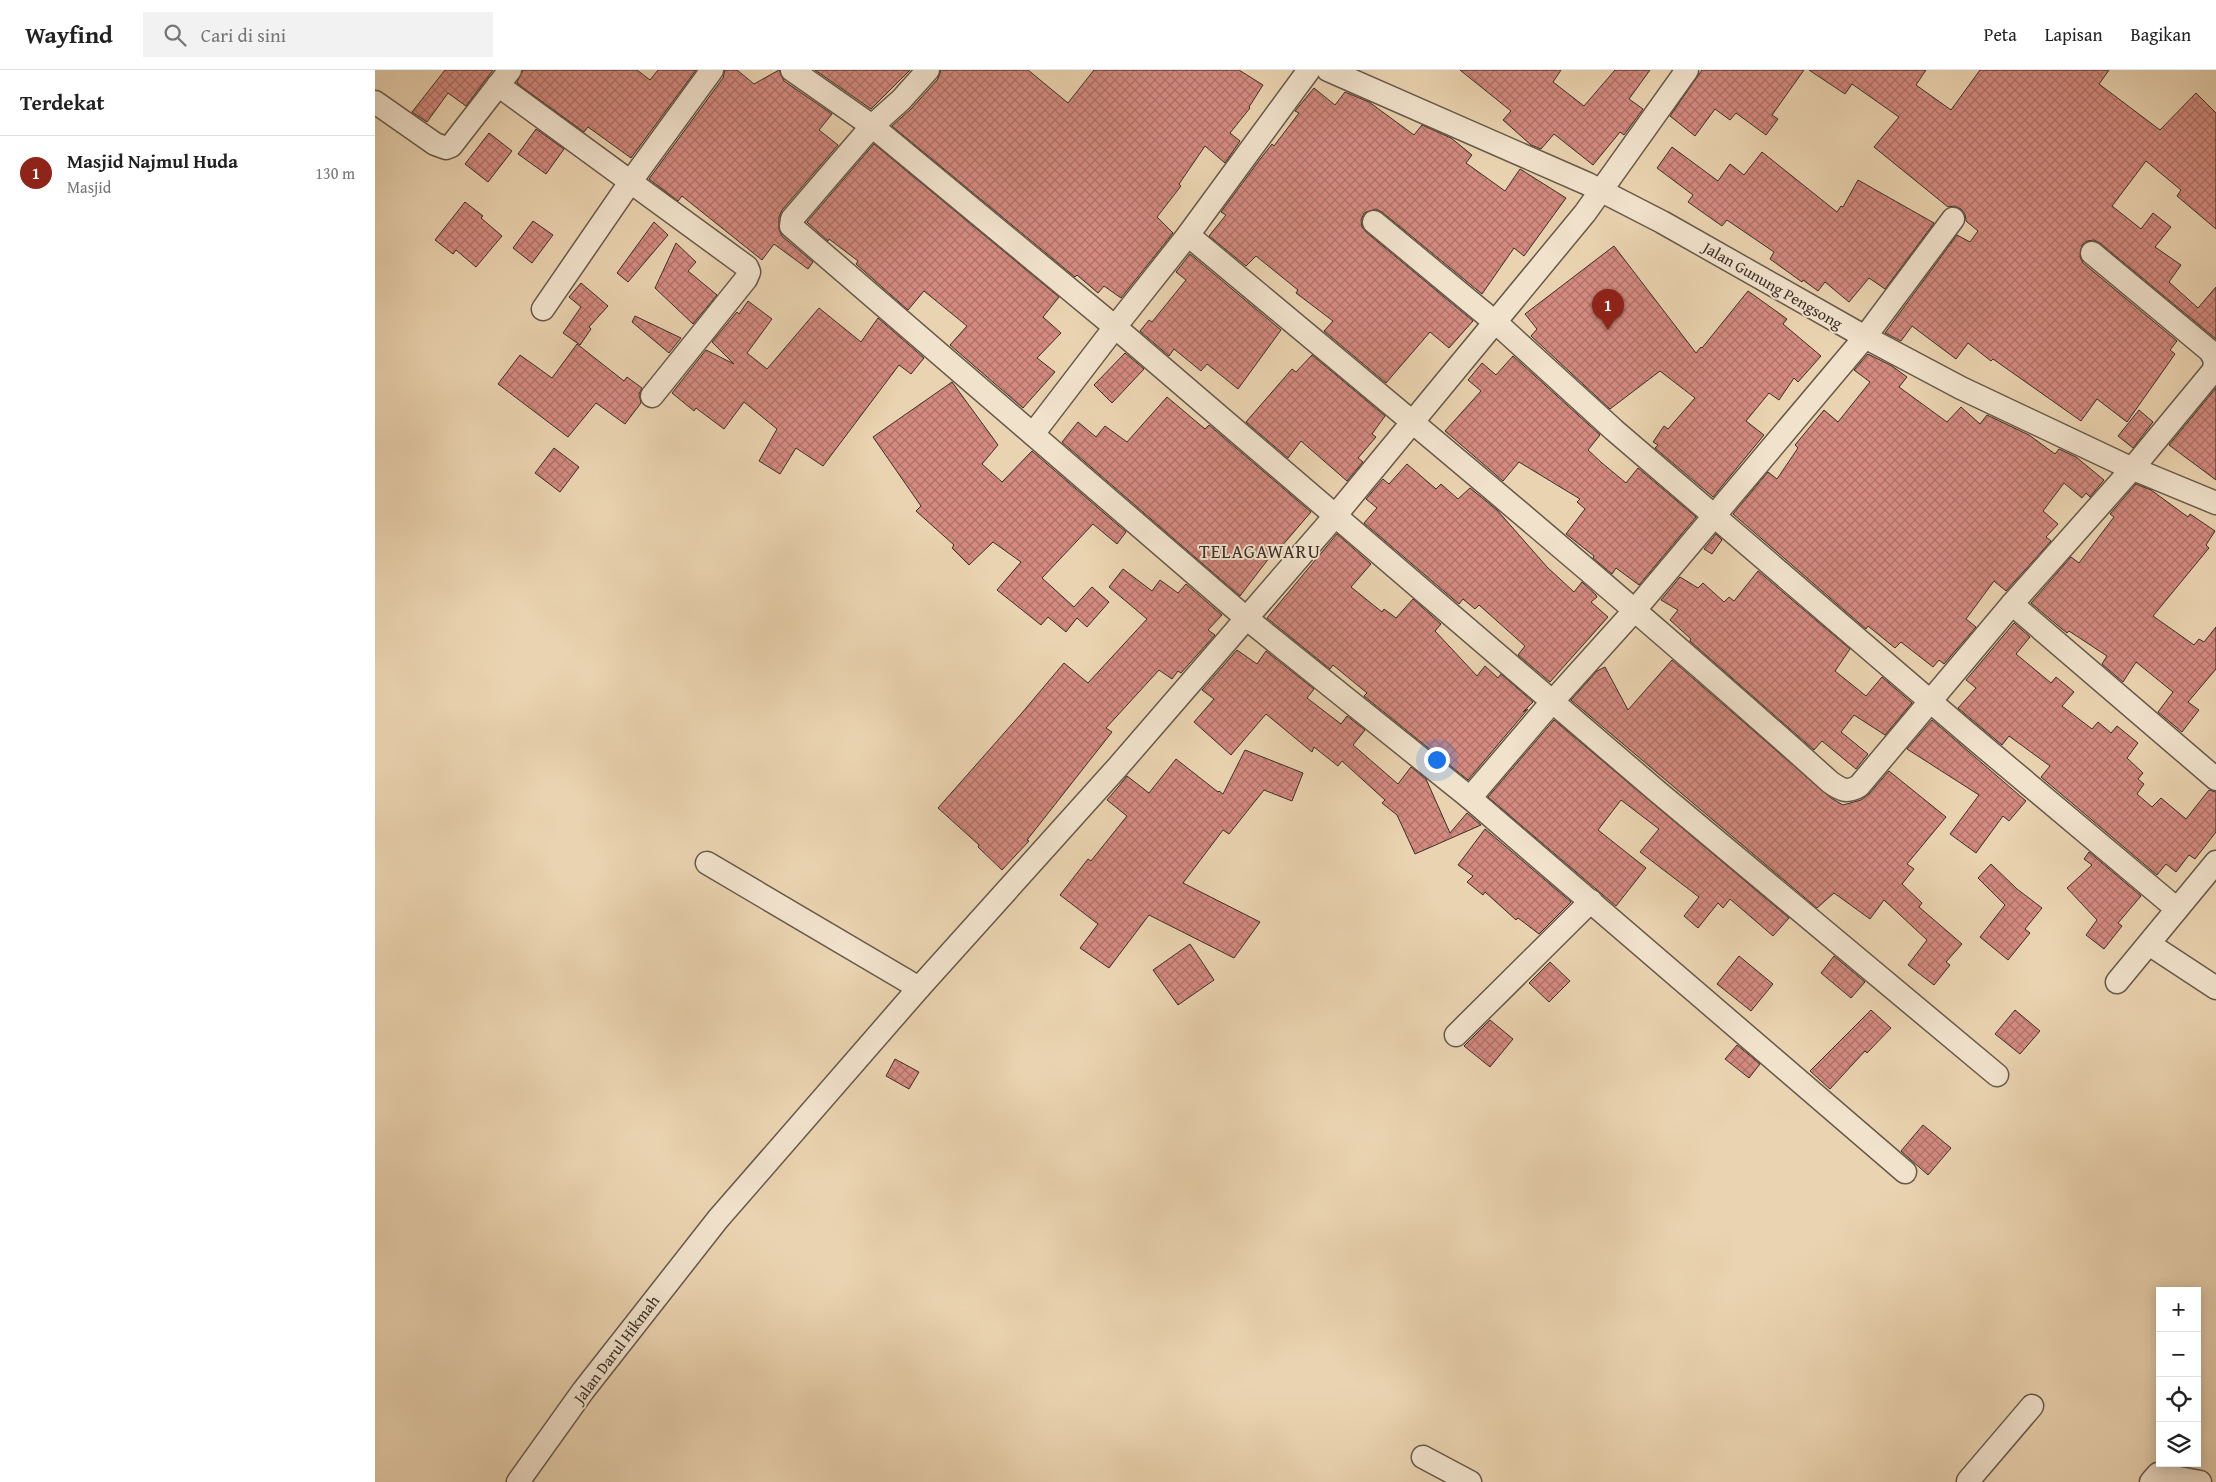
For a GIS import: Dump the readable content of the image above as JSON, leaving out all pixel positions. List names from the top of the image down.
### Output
{
  "streets": {
    "street": ["Jalan Gunung Pengsong", "Jalan Darul Hikmah"]
  },
  "crossings": [
    ["Jalan Gunung Pengsong", "Jalan Darul Hikmah"]
  ],
  "districts": ["TELAGAWARU"],
  "page": {
    "header": "Wayfind",
    "search": "Cari di sini",
    "nav": ["Peta", "Lapisan", "Bagikan"],
    "heading": "Terdekat",
    "list": [
      {
        "mark": "1",
        "name": "Masjid Najmul Huda",
        "note": "Masjid",
        "value": "130 m"
      }
    ],
    "pins": "1",
    "map_buttons": ["+", "−"]
  }
}
